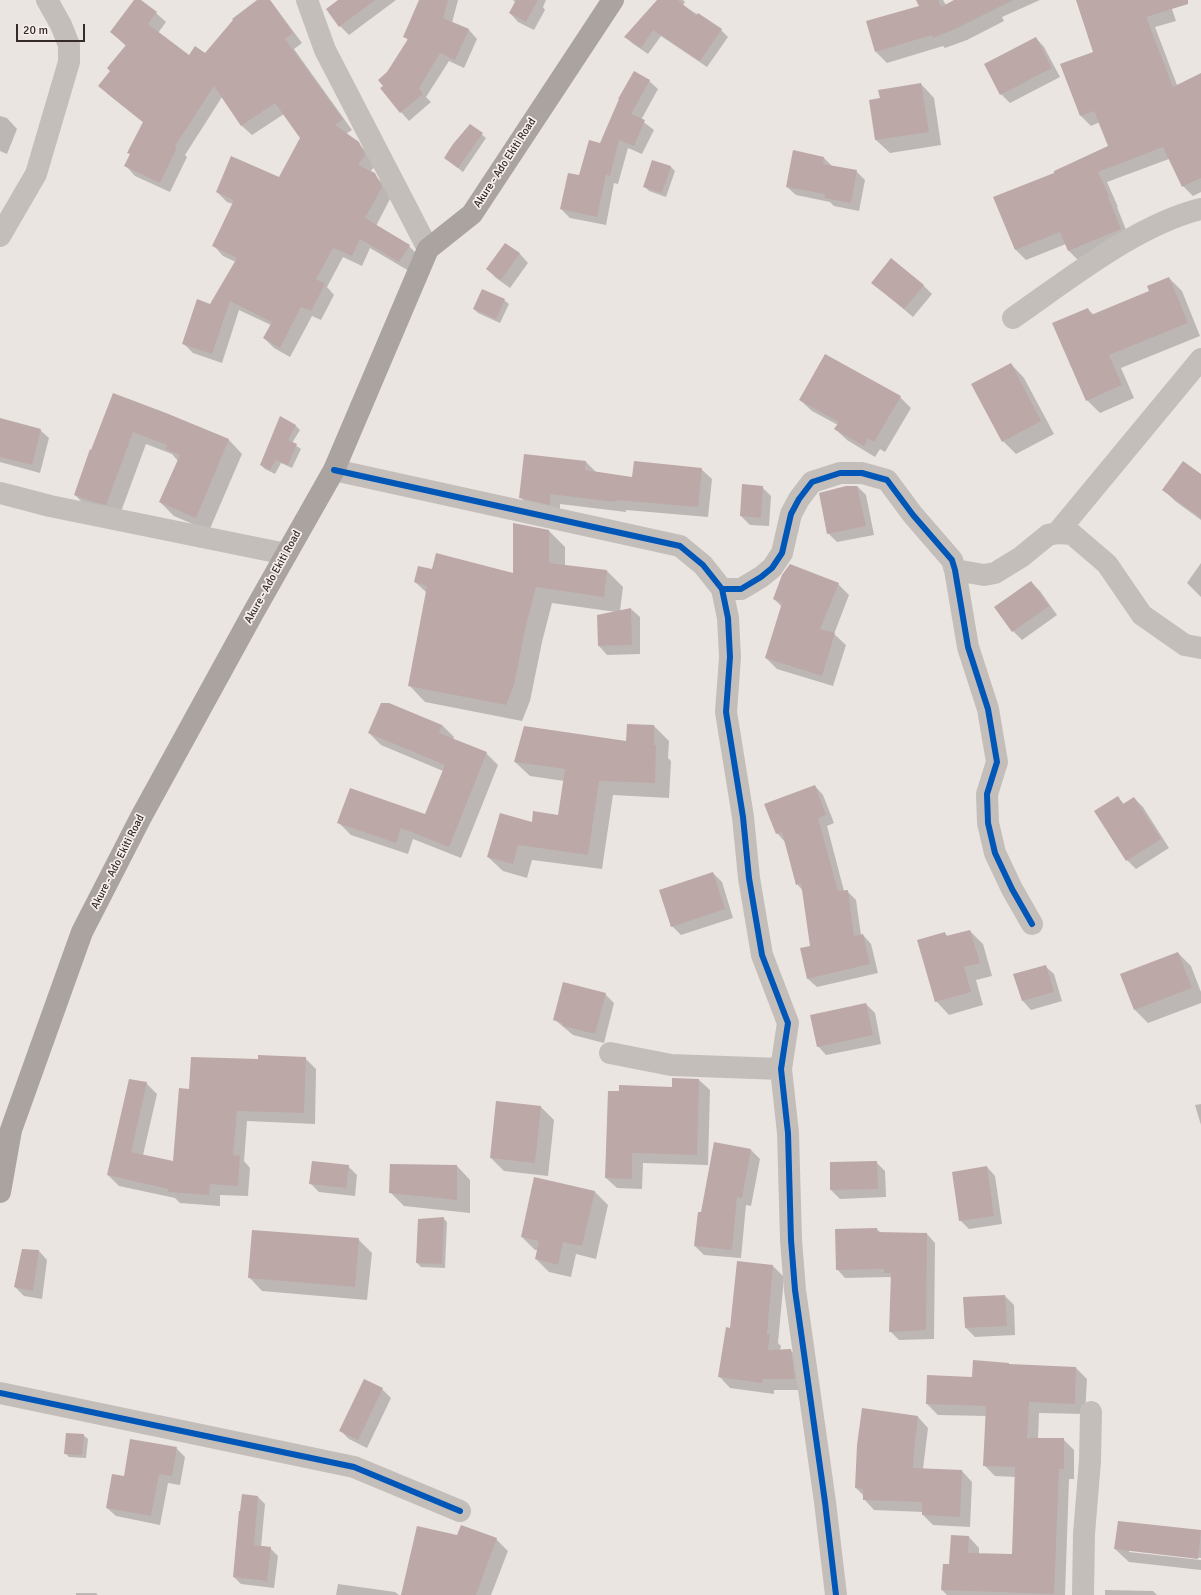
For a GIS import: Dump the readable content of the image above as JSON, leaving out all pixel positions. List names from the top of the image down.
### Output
{
  "streets": {
    "main road": ["Akure - Ado Ekiti Road"]
  },
  "scale_bar": "20 m"
}
